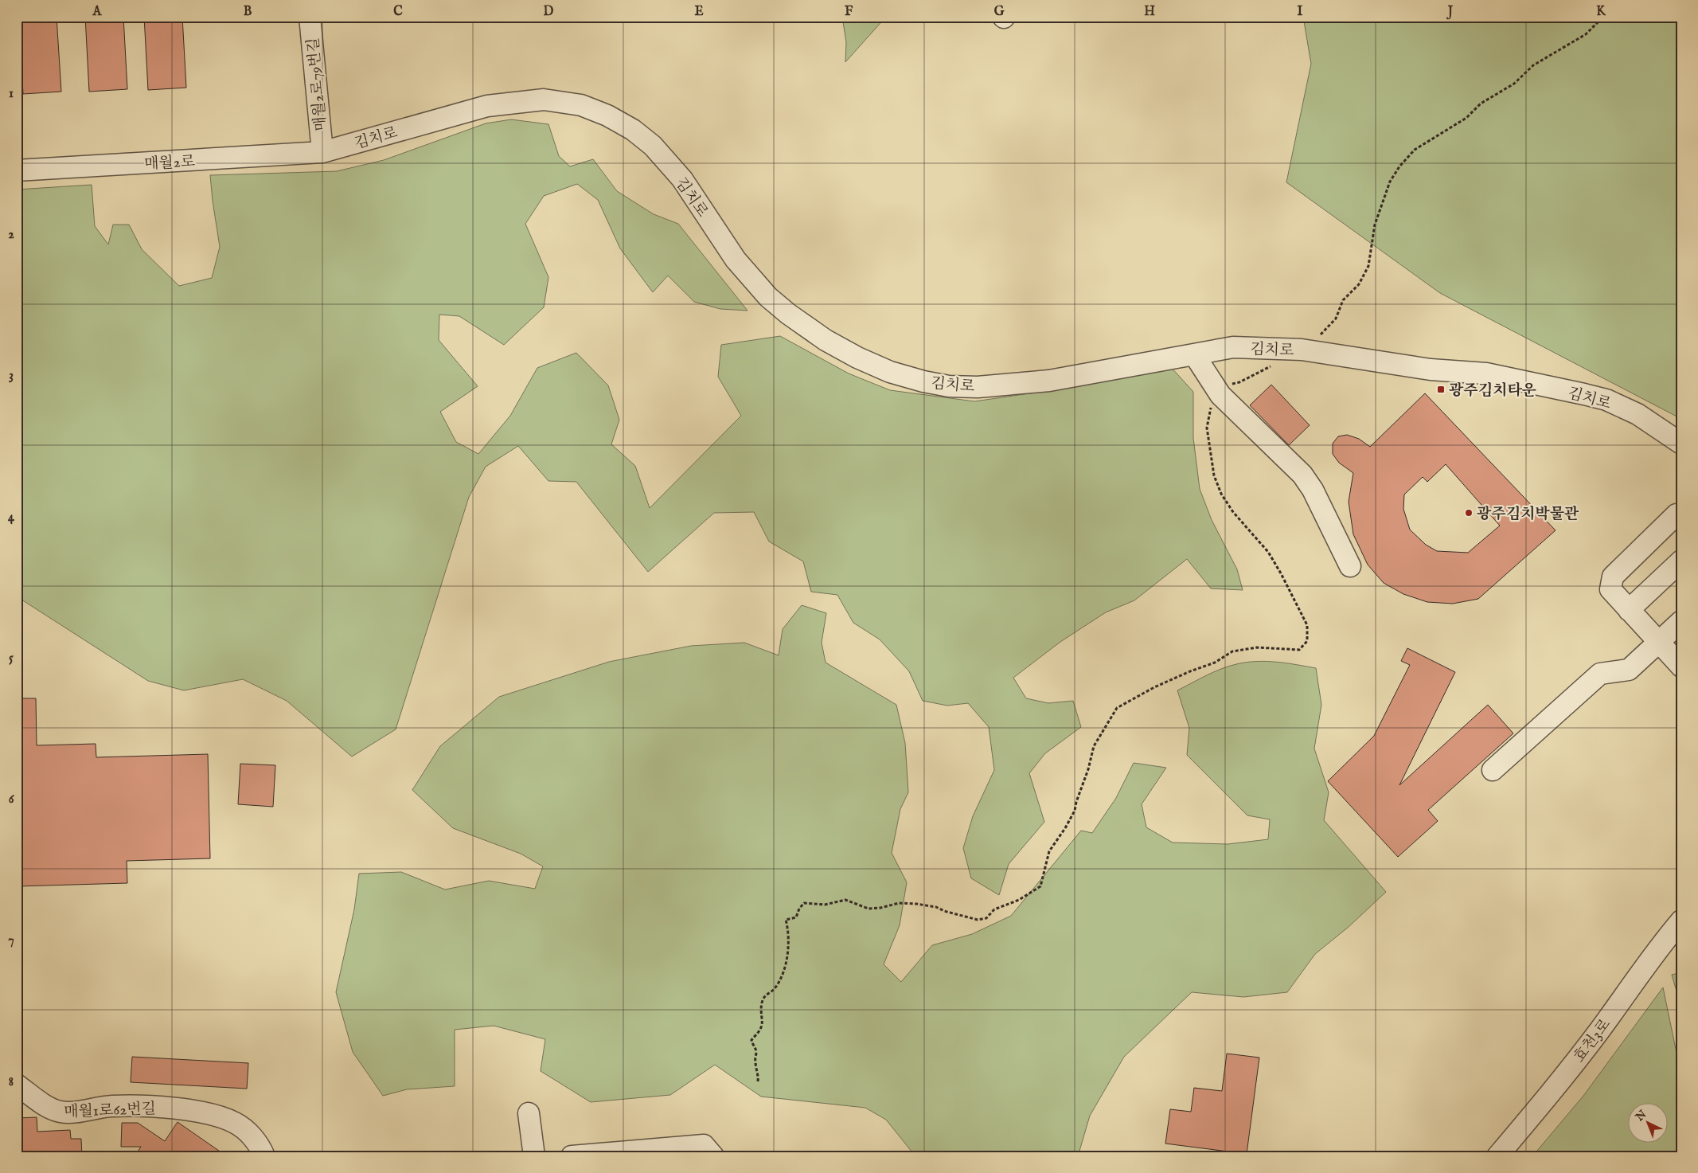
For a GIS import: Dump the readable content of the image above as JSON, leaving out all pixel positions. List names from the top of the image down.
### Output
{
  "streets": {
    "street": [
      "매월2로79번길",
      "김치로",
      "매월2로",
      "효천3로",
      "매월1로62번길"
    ]
  },
  "crossings": [
    ["매월2로79번길", "김치로"],
    ["매월2로79번길", "매월2로"],
    ["김치로", "매월2로"]
  ],
  "places": {
    "transit": ["광주김치타운"],
    "other": ["광주김치박물관"]
  },
  "north": "top left",
  "grid": {
    "columns": [
      "A",
      "B",
      "C",
      "D",
      "E",
      "F",
      "G",
      "H",
      "I",
      "J",
      "K"
    ],
    "rows": [
      "1",
      "2",
      "3",
      "4",
      "5",
      "6",
      "7",
      "8"
    ]
  }
}
